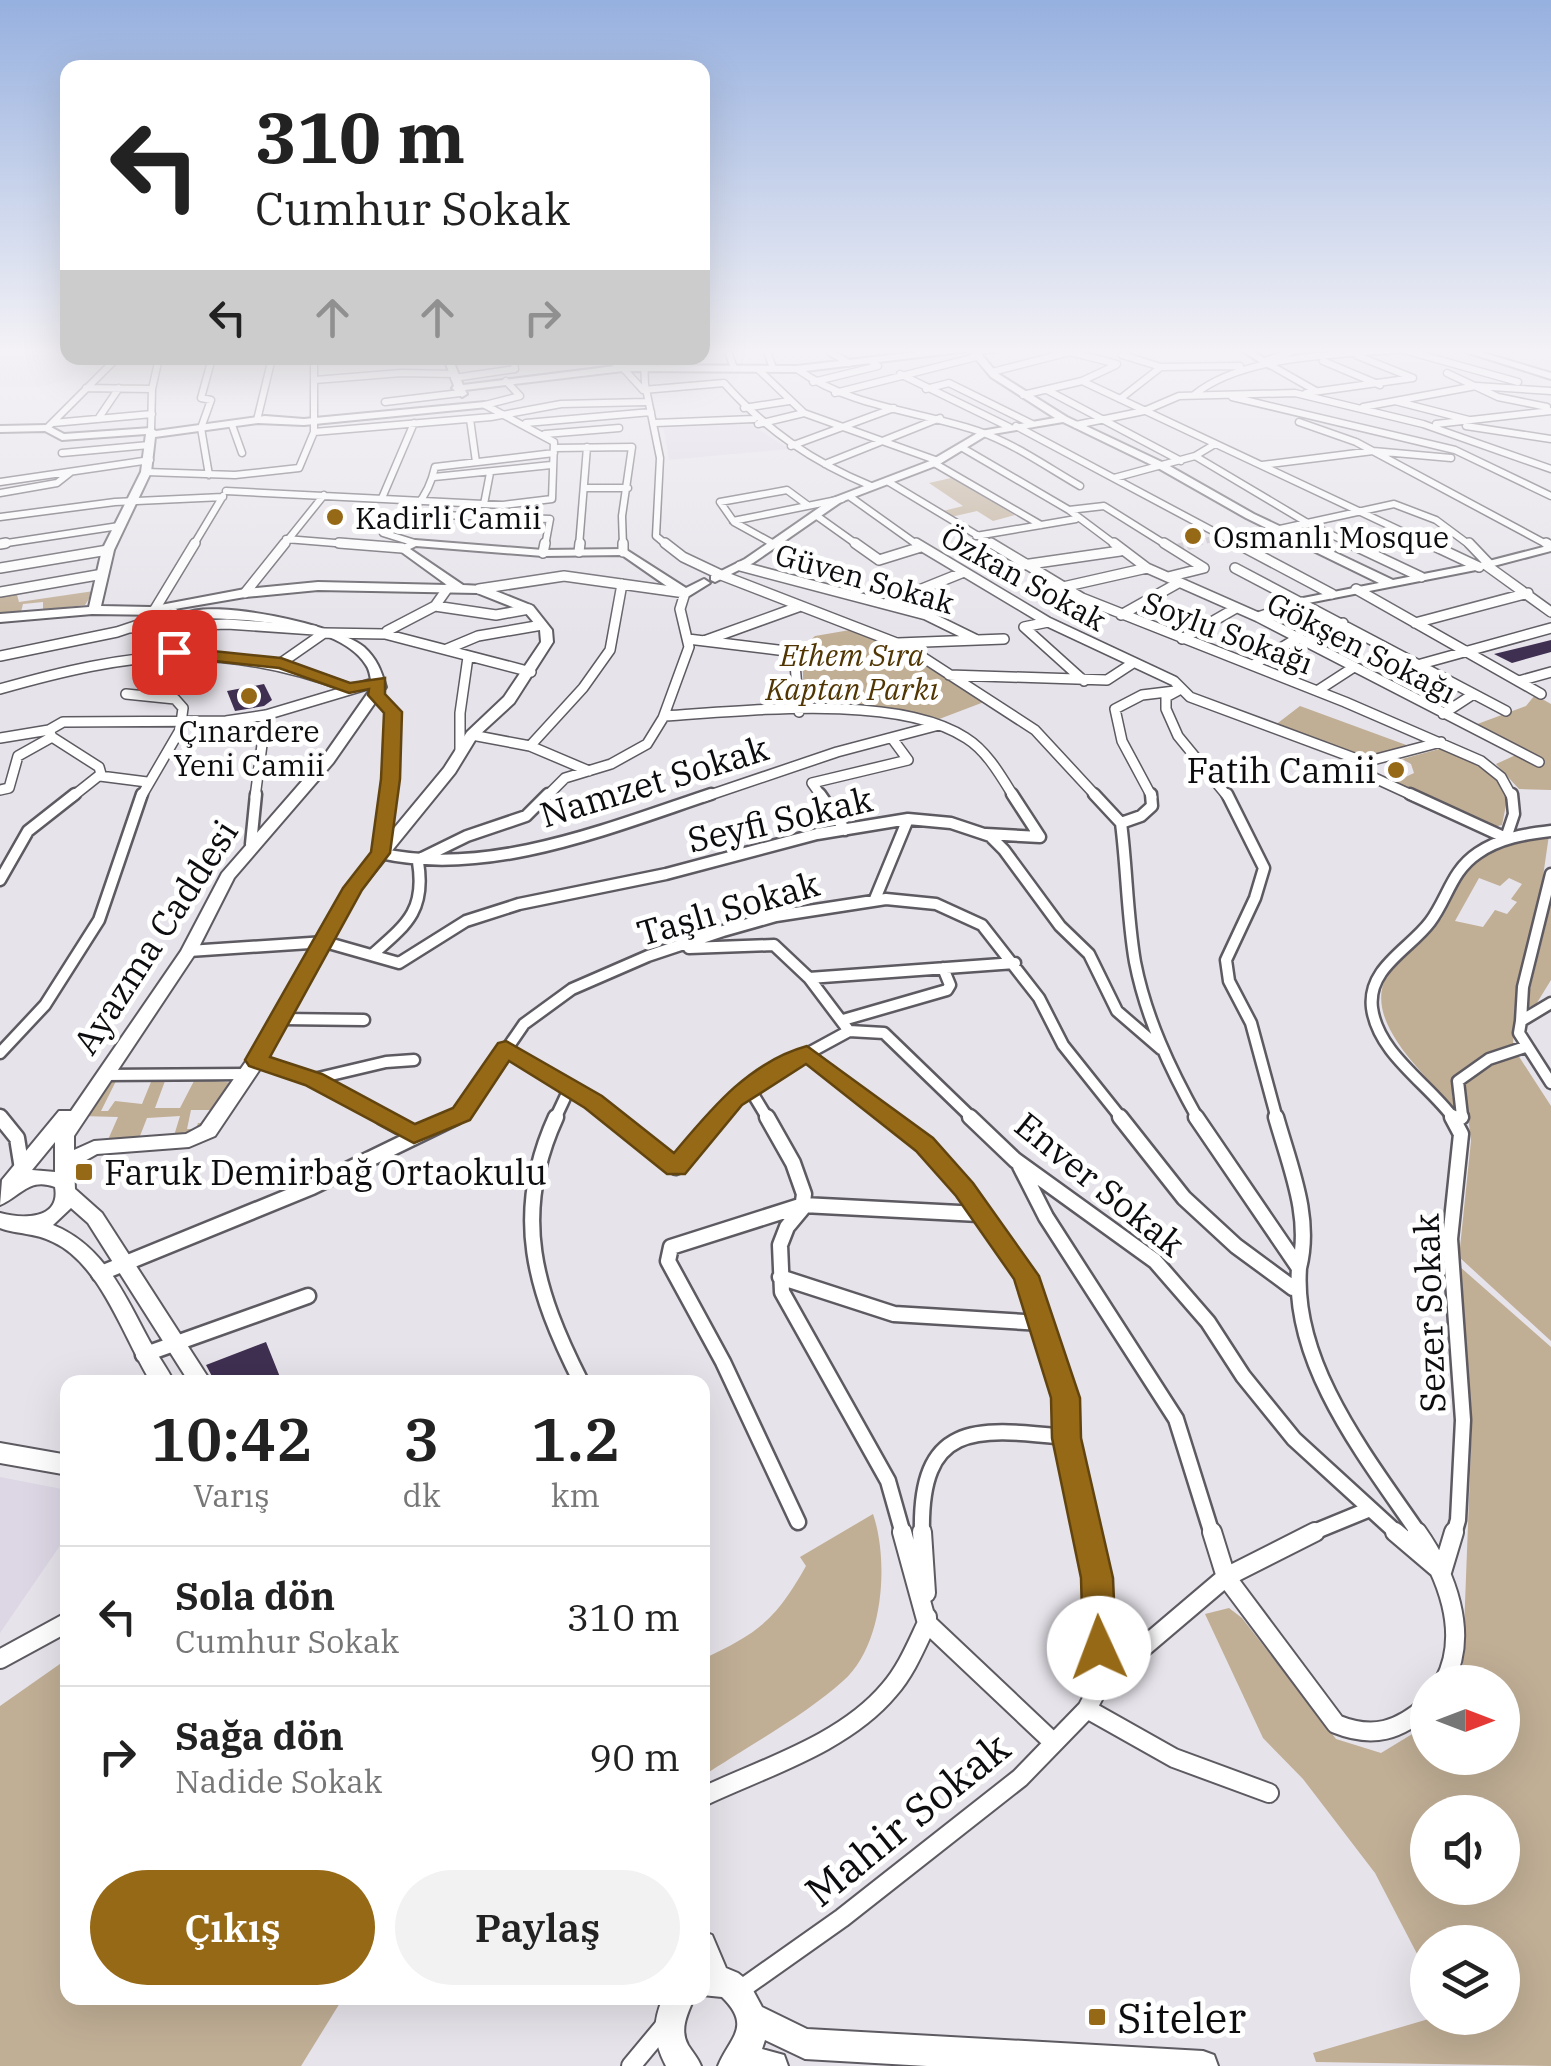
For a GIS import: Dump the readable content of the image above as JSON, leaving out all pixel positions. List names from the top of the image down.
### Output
{
  "streets": {
    "street": [
      "Güven Sokak",
      "Özkan Sokak",
      "Soylu Sokağı",
      "Gökşen Sokağı",
      "Namzet Sokak",
      "Seyfi Sokak",
      "Taşlı Sokak",
      "Ayazma Caddesi",
      "Enver Sokak",
      "Sezer Sokak",
      "Mahir Sokak"
    ]
  },
  "crossings": [
    ["Özkan Sokak", "Soylu Sokağı"],
    ["Namzet Sokak", "Seyfi Sokak"],
    ["Seyfi Sokak", "Ayazma Caddesi"],
    ["Enver Sokak", "Sezer Sokak"],
    ["Enver Sokak", "Mahir Sokak"]
  ],
  "parks": ["Ethem Sıra Kaptan Parkı"],
  "places": {
    "other": [
      "Kadirli Camii",
      "Osmanlı Mosque",
      "Çınardere Yeni Camii",
      "Fatih Camii"
    ],
    "transit": ["Faruk Demirbağ Ortaokulu", "Siteler"]
  },
  "north": "right",
  "page": {
    "turn": ["310 m", "Cumhur Sokak"],
    "eta": [
      "10:42",
      "Varış",
      "3",
      "dk",
      "1.2",
      "km"
    ],
    "list": [
      {
        "name": "Sola dön",
        "note": "Cumhur Sokak",
        "value": "310 m"
      },
      {
        "name": "Sağa dön",
        "note": "Nadide Sokak",
        "value": "90 m"
      }
    ],
    "buttons": ["Çıkış", "Paylaş"]
  }
}
